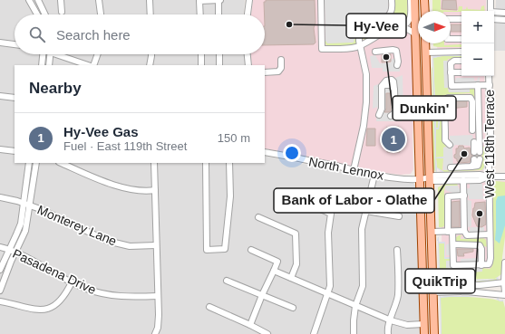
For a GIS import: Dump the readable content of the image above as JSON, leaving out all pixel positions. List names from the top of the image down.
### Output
{
  "streets": {
    "street": [
      "West 118th Terrace",
      "North Lennox",
      "Monterey Lane",
      "Pasadena Drive"
    ]
  },
  "places": [
    "Hy-Vee",
    "Dunkin'",
    "Bank of Labor - Olathe",
    "QuikTrip"
  ],
  "north": "right",
  "page": {
    "map_buttons": ["+", "−"],
    "search": "Search here",
    "heading": "Nearby",
    "list": [
      {
        "mark": "1",
        "name": "Hy-Vee Gas",
        "note": "Fuel · East 119th Street",
        "value": "150 m"
      }
    ],
    "pins": "1"
  }
}
